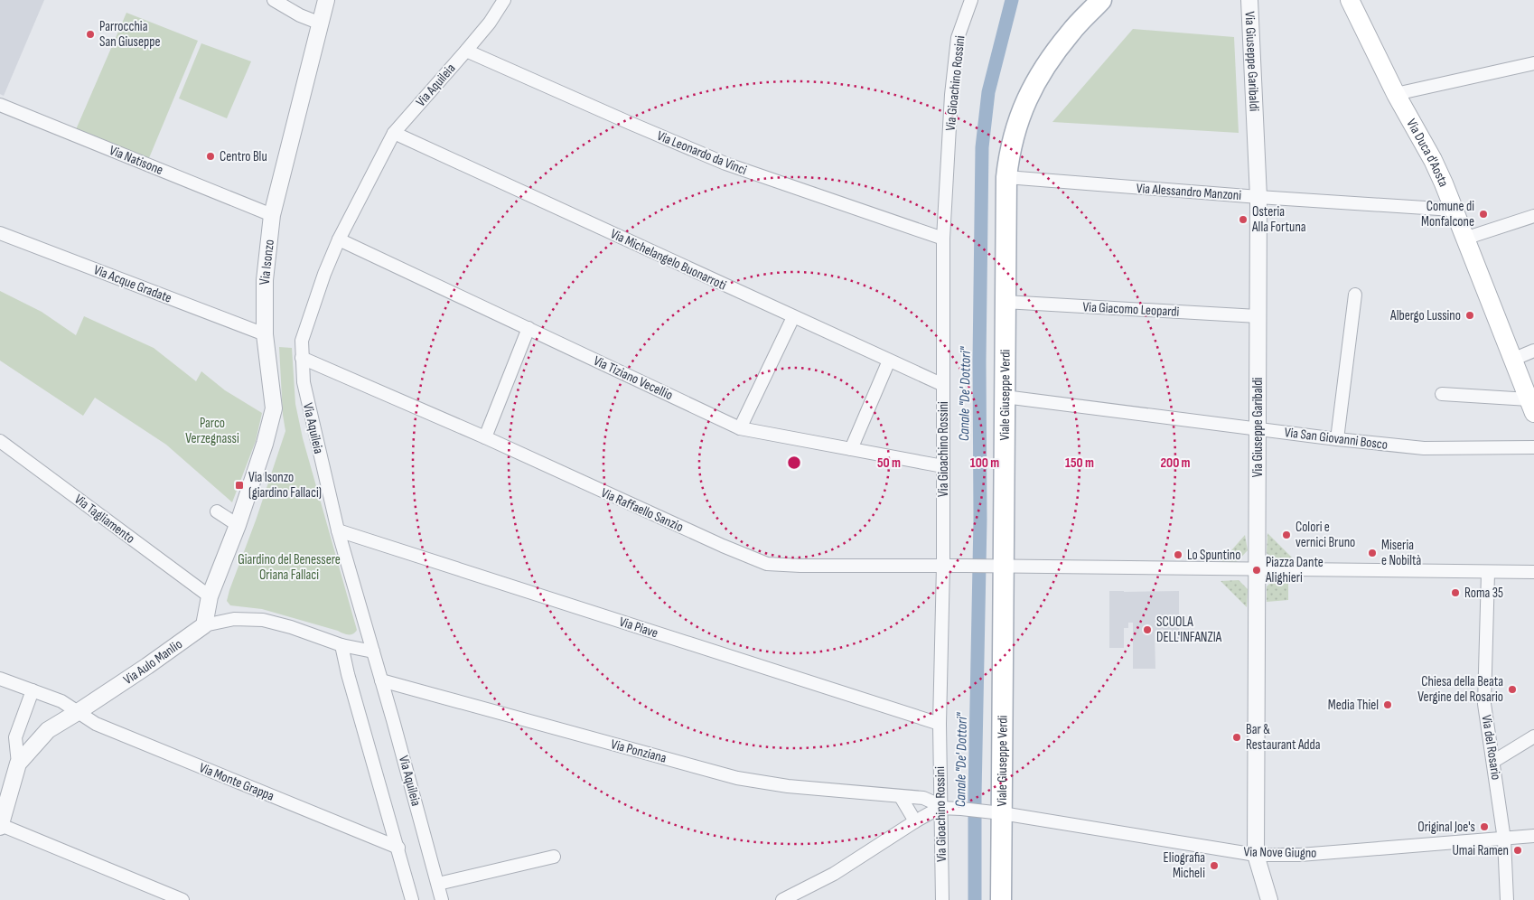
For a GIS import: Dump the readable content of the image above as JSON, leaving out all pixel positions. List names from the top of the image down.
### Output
{
  "streets": {
    "main road": ["Via Duca d'Aosta", "Viale Giuseppe Verdi"],
    "street": [
      "Via Giuseppe Garibaldi",
      "Via Gioachino Rossini",
      "Via Aquileia",
      "Via Leonardo da Vinci",
      "Via Natisone",
      "Via Alessandro Manzoni",
      "Via Michelangelo Buonarroti",
      "Via Isonzo",
      "Via Acque Gradate",
      "Via Giacomo Leopardi",
      "Via Tiziano Vecellio",
      "Via San Giovanni Bosco",
      "Via Raffaello Sanzio",
      "Via Tagliamento",
      "Via Piave",
      "Via Aulo Manlio",
      "Via del Rosario",
      "Via Ponziana",
      "Via Monte Grappa",
      "Via Nove Giugno"
    ]
  },
  "crossings": [
    ["Via Giuseppe Garibaldi", "Via Alessandro Manzoni"],
    ["Via Giuseppe Garibaldi", "Via Giacomo Leopardi"],
    ["Via Giuseppe Garibaldi", "Via San Giovanni Bosco"],
    ["Via Giuseppe Garibaldi", "Via Raffaello Sanzio"],
    ["Via Giuseppe Garibaldi", "Via Nove Giugno"],
    ["Via Gioachino Rossini", "Via Leonardo da Vinci"],
    ["Via Gioachino Rossini", "Via Michelangelo Buonarroti"],
    ["Via Gioachino Rossini", "Via Tiziano Vecellio"],
    ["Via Gioachino Rossini", "Via Raffaello Sanzio"],
    ["Via Gioachino Rossini", "Via Piave"],
    ["Via Gioachino Rossini", "Via Ponziana"],
    ["Via Gioachino Rossini", "Via Nove Giugno"],
    ["Via Aquileia", "Via Leonardo da Vinci"],
    ["Via Aquileia", "Via Michelangelo Buonarroti"],
    ["Via Aquileia", "Via Tiziano Vecellio"],
    ["Via Aquileia", "Via Raffaello Sanzio"],
    ["Via Aquileia", "Via Piave"],
    ["Via Aquileia", "Via Aulo Manlio"],
    ["Via Aquileia", "Via Ponziana"],
    ["Via Duca d'Aosta", "Via Alessandro Manzoni"],
    ["Via Natisone", "Via Isonzo"],
    ["Via Alessandro Manzoni", "Viale Giuseppe Verdi"],
    ["Via Isonzo", "Via Acque Gradate"],
    ["Via Isonzo", "Via Tagliamento"],
    ["Via Isonzo", "Via Aulo Manlio"],
    ["Via Giacomo Leopardi", "Viale Giuseppe Verdi"],
    ["Viale Giuseppe Verdi", "Via San Giovanni Bosco"],
    ["Viale Giuseppe Verdi", "Via Raffaello Sanzio"],
    ["Viale Giuseppe Verdi", "Via Nove Giugno"],
    ["Via Aulo Manlio", "Via Monte Grappa"],
    ["Via del Rosario", "Via Nove Giugno"],
    ["Via Ponziana", "Via Nove Giugno"]
  ],
  "water": ["Canale \"De' Dottori\""],
  "parks": ["Parco Verzegnassi", "Giardino del Benessere Oriana Fallaci"],
  "places": {
    "other": [
      "Parrocchia San Giuseppe",
      "Centro Blu",
      "Comune di Monfalcone",
      "Osteria Alla Fortuna",
      "Albergo Lussino",
      "Colori e vernici Bruno",
      "Miseria e Nobiltà",
      "Lo Spuntino",
      "Piazza Dante Alighieri",
      "Roma 35",
      "SCUOLA DELL'INFANZIA",
      "Chiesa della Beata Vergine del Rosario",
      "Media Thiel",
      "Bar & Restaurant Adda",
      "Original Joe's",
      "Umai Ramen",
      "Eliografia Micheli"
    ],
    "transit": ["Via Isonzo (giardino Fallaci)"]
  },
  "rings": [
    "50 m",
    "100 m",
    "150 m",
    "200 m"
  ]
}
